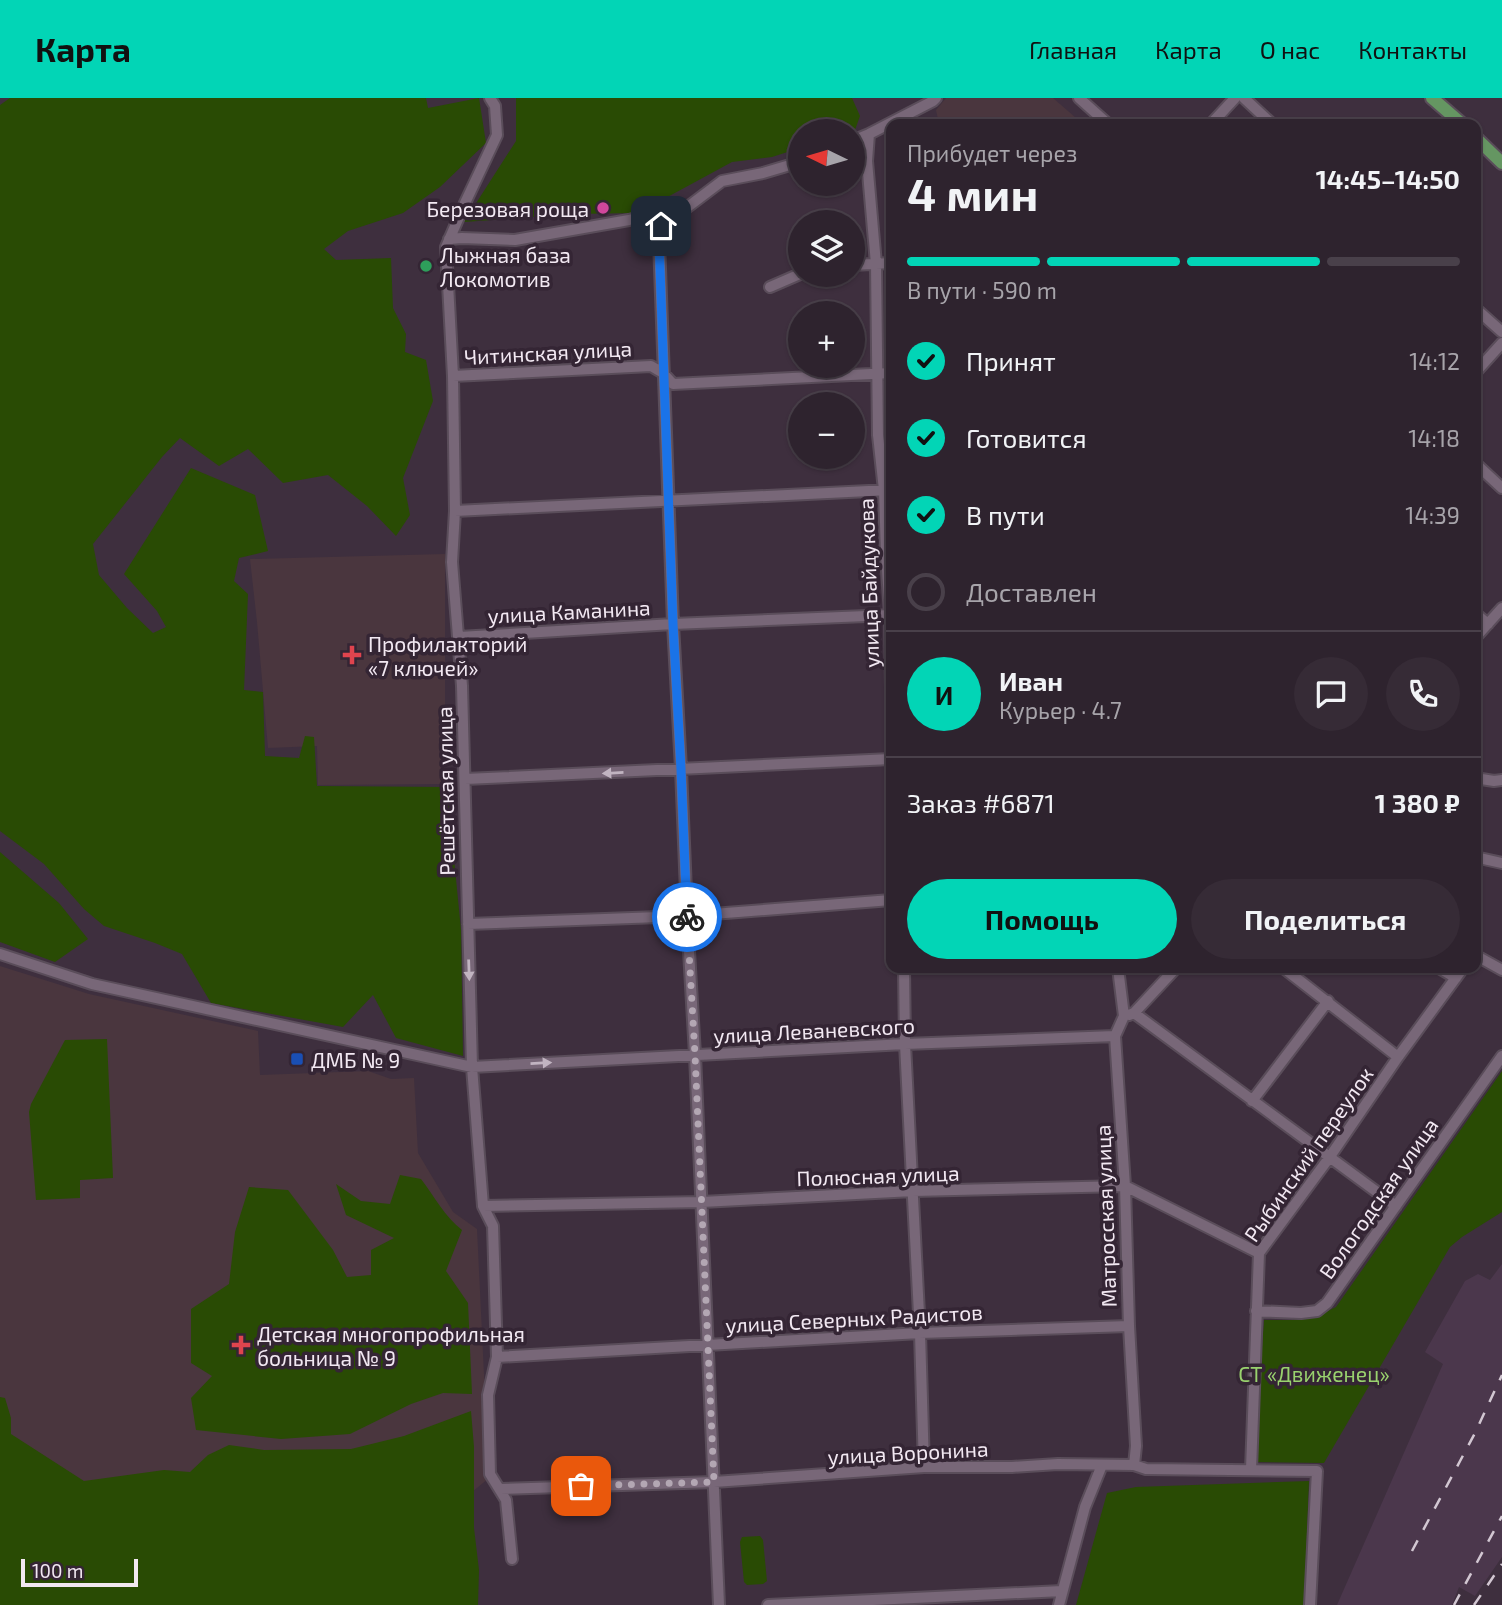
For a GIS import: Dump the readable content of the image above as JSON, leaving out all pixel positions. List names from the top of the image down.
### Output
{
  "streets": {
    "street": [
      "Читинская улица",
      "улица Байдукова",
      "улица Каманина",
      "Решётская улица",
      "улица Леваневского",
      "Рыбинский переулок",
      "Полюсная улица",
      "Вологодская улица",
      "Матросская улица",
      "улица Северных Радистов",
      "улица Воронина"
    ]
  },
  "crossings": [
    ["Читинская улица", "улица Байдукова"],
    ["Читинская улица", "Решётская улица"],
    ["улица Каманина", "Решётская улица"],
    ["Решётская улица", "улица Леваневского"],
    ["Решётская улица", "Полюсная улица"],
    ["Решётская улица", "улица Северных Радистов"],
    ["Решётская улица", "улица Воронина"],
    ["улица Леваневского", "Матросская улица"],
    ["Рыбинский переулок", "Полюсная улица"],
    ["Рыбинский переулок", "Вологодская улица"],
    ["Рыбинский переулок", "улица Воронина"],
    ["Полюсная улица", "Матросская улица"],
    ["Матросская улица", "улица Северных Радистов"],
    ["Матросская улица", "улица Воронина"]
  ],
  "parks": ["СТ «Движенец»"],
  "places": {
    "other": ["Березовая роща", "Лыжная база Локомотив"],
    "health": ["Профилакторий «7 ключей»", "Детская многопрофильная больница № 9"],
    "transit": ["ДМБ № 9"]
  },
  "scale_bar": "100 m",
  "north": "left",
  "page": {
    "header": "Карта",
    "nav": [
      "Главная",
      "Карта",
      "О нас",
      "Контакты"
    ],
    "map_buttons": ["+", "−"],
    "heading": ["4 мин", "Прибудет через", "14:45–14:50"],
    "panel": [
      "Иван",
      "Курьер · 4.7",
      "Заказ #6871",
      "1 380 ₽"
    ],
    "bar": "В пути · 590 m",
    "list": [
      ["Принят", "14:12"],
      ["Готовится", "14:18"],
      ["В пути", "14:39"],
      "Доставлен"
    ],
    "round": "И",
    "buttons": ["Помощь", "Поделиться"],
    "scale": "100 m"
  }
}
